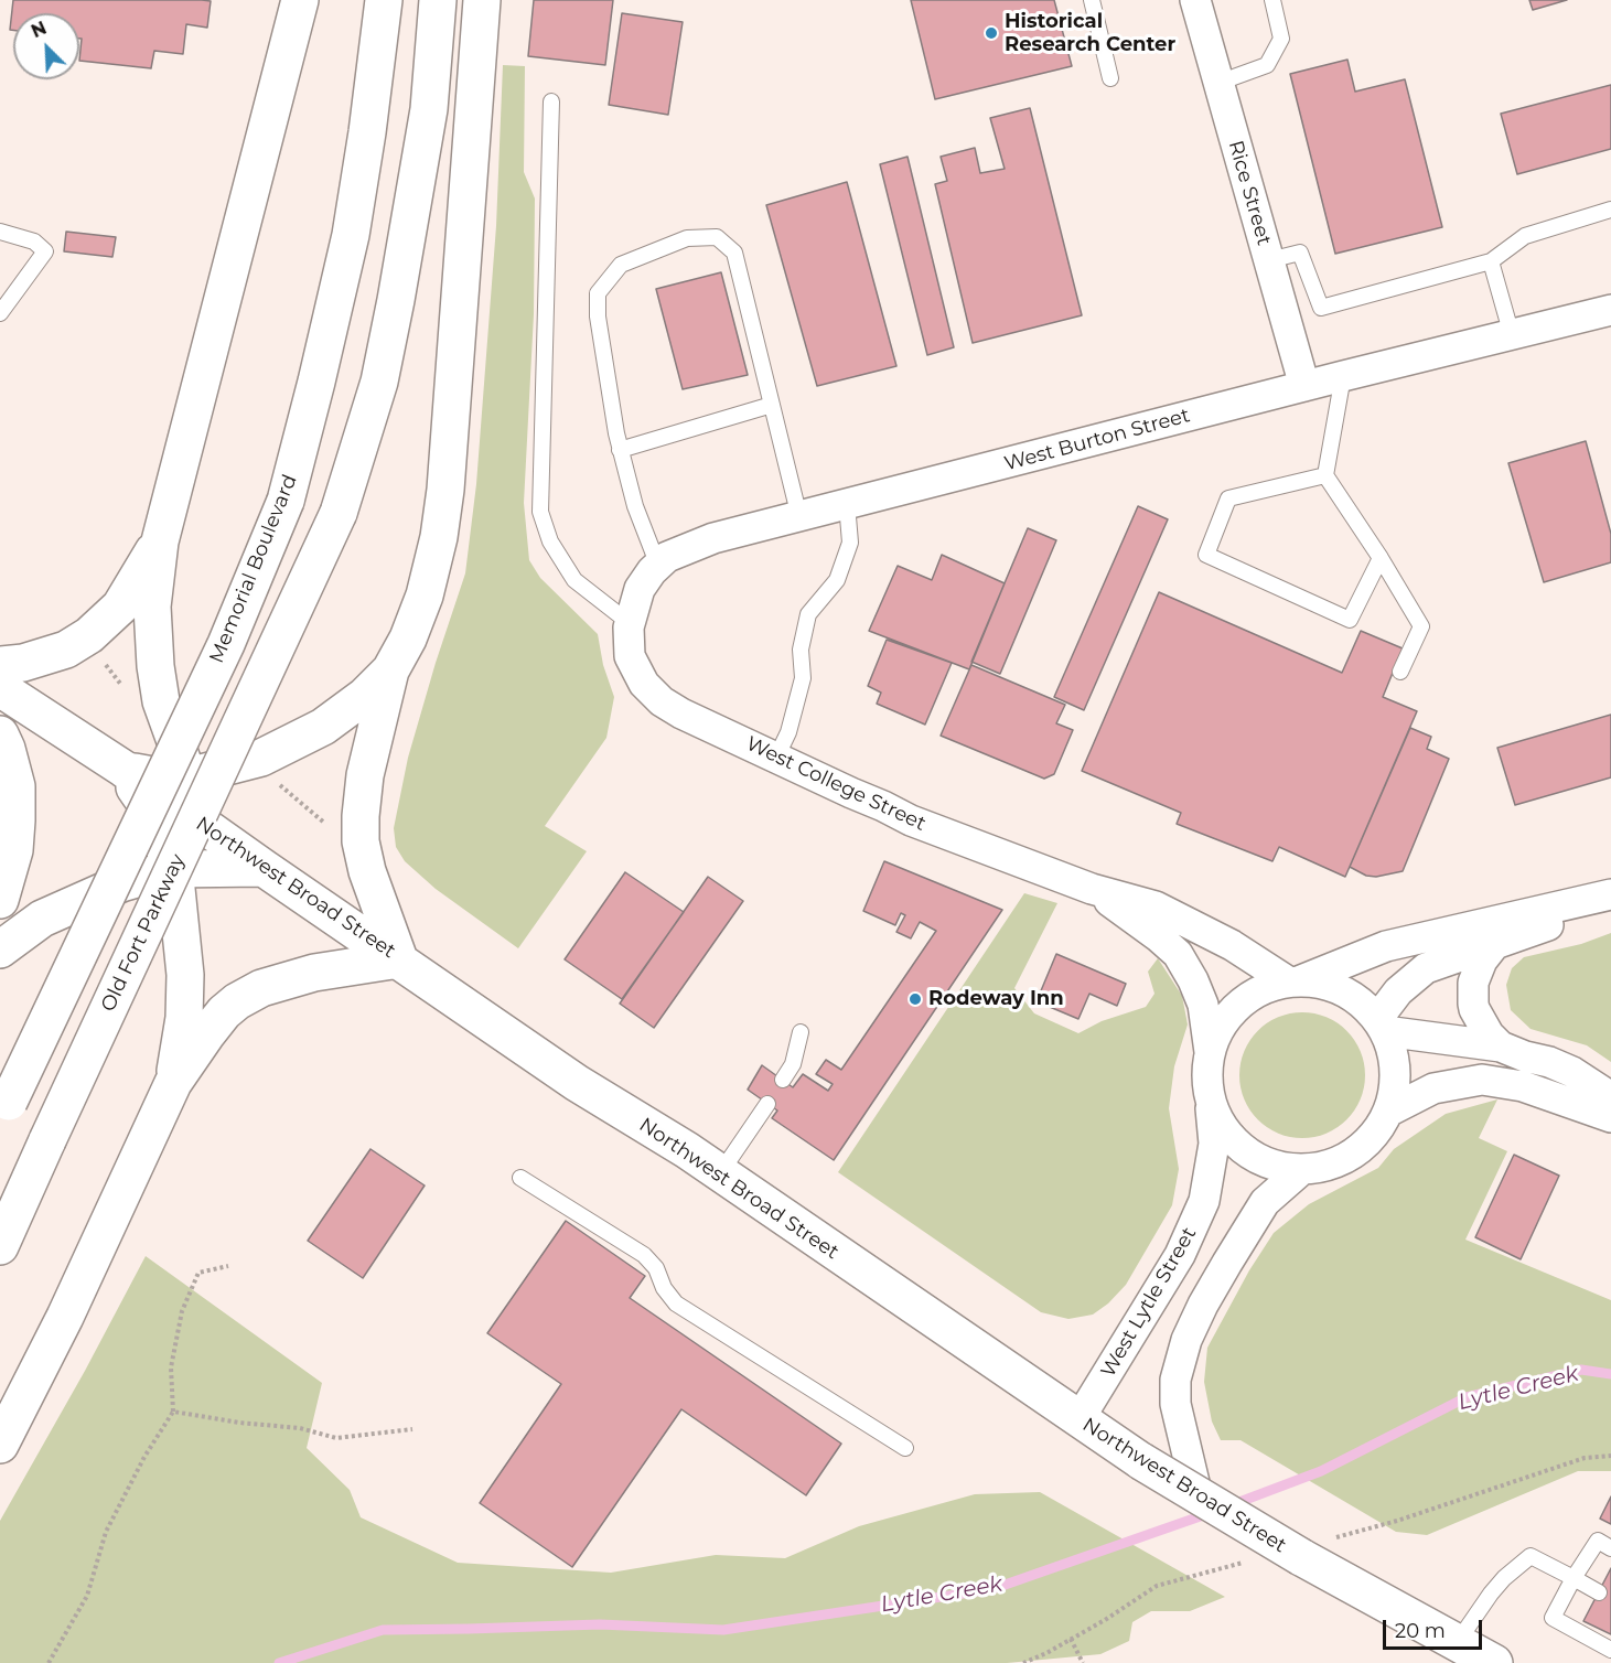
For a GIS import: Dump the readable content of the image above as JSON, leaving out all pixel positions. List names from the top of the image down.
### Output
{
  "streets": {
    "main road": ["Memorial Boulevard", "Northwest Broad Street", "Old Fort Parkway"],
    "street": [
      "Rice Street",
      "West Burton Street",
      "West College Street",
      "West Lytle Street"
    ]
  },
  "crossings": [
    ["Rice Street", "West Burton Street"],
    ["West Burton Street", "West College Street"],
    ["West College Street", "West Lytle Street"],
    ["Northwest Broad Street", "West Lytle Street"]
  ],
  "water": ["Lytle Creek"],
  "places": ["Historical Research Center", "Rodeway Inn"],
  "scale_bar": "20 m",
  "north": "top left"
}
